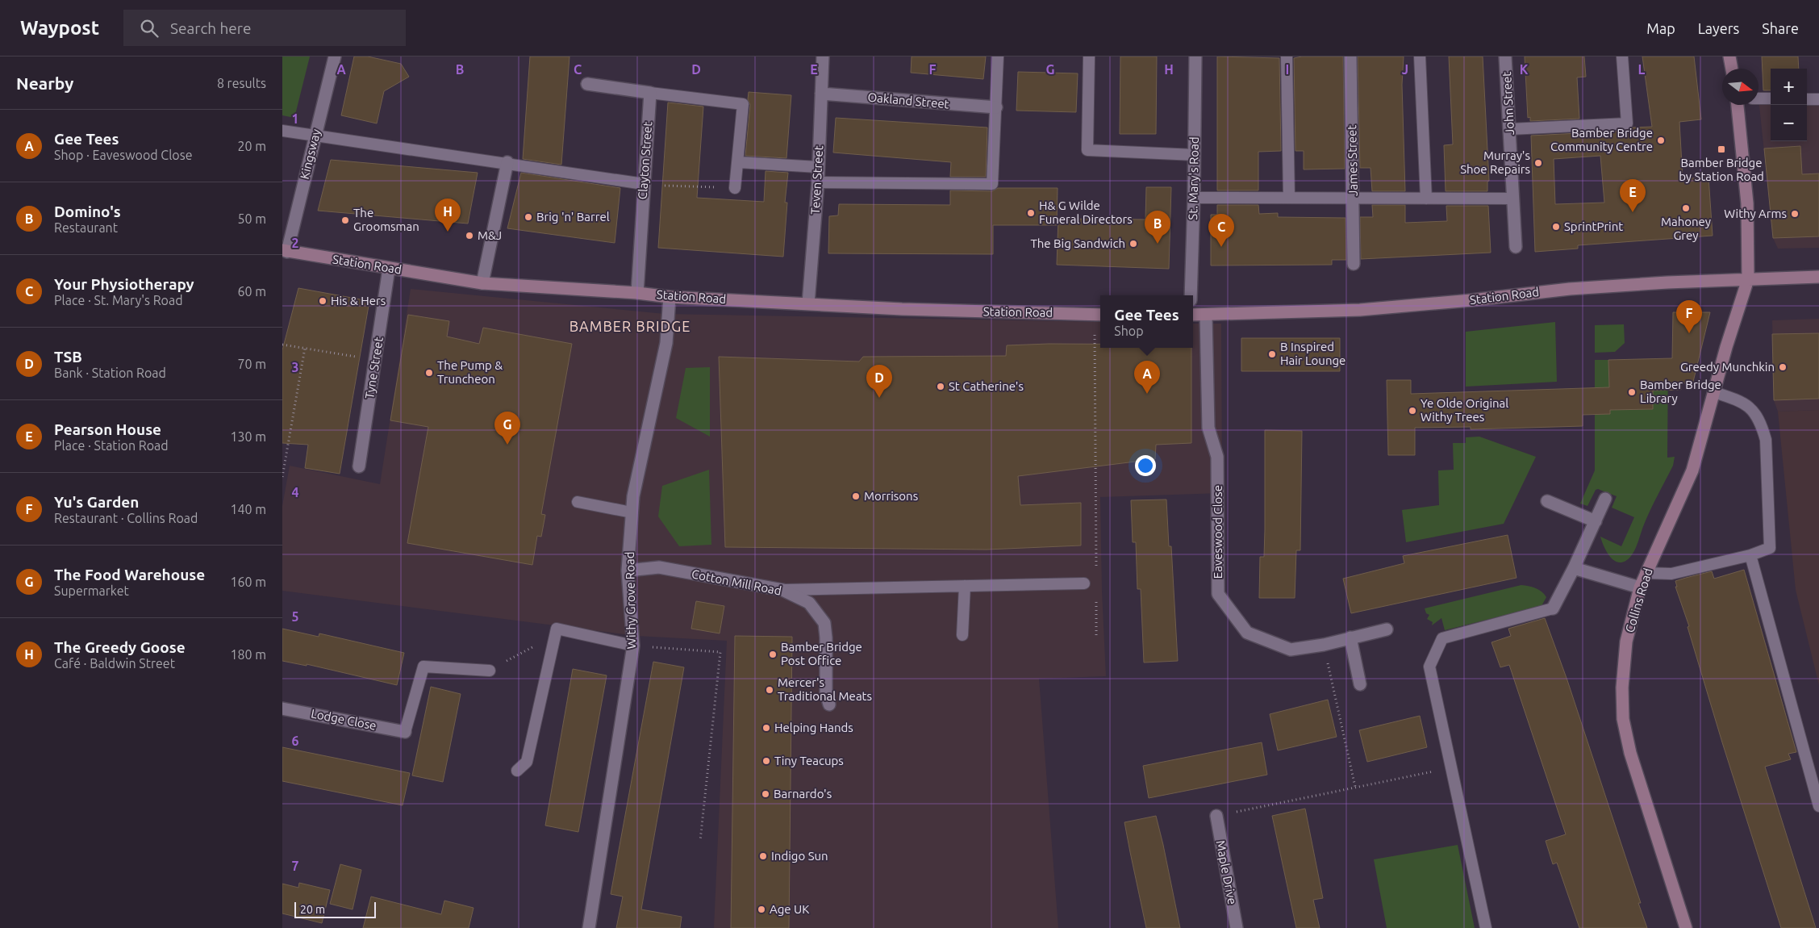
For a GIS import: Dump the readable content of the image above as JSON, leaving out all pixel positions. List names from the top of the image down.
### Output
{
  "streets": {
    "main road": ["Station Road", "Collins Road"],
    "street": [
      "Oakland Street",
      "John Street",
      "Kingsway",
      "Clayton Street",
      "James Street",
      "St. Mary's Road",
      "Teven Street",
      "Tyne Street",
      "Eaveswood Close",
      "Cotton Mill Road",
      "Withy Grove Road",
      "Lodge Close",
      "Maple Drive"
    ]
  },
  "crossings": [
    ["Oakland Street", "Teven Street"],
    ["Kingsway", "Station Road"],
    ["Clayton Street", "Station Road"],
    ["Teven Street", "Station Road"],
    ["Station Road", "Tyne Street"],
    ["Station Road", "Eaveswood Close"],
    ["Station Road", "Withy Grove Road"],
    ["Station Road", "Collins Road"],
    ["Cotton Mill Road", "Withy Grove Road"]
  ],
  "districts": ["BAMBER BRIDGE"],
  "places": {
    "other": [
      "Bamber Bridge Community Centre",
      "Murray's Shoe Repairs",
      "Mahoney Grey",
      "H& G Wilde Funeral Directors",
      "Withy Arms",
      "Brig 'n' Barrel",
      "The Groomsman",
      "SprintPrint",
      "M&J",
      "The Big Sandwich",
      "His & Hers",
      "B Inspired Hair Lounge",
      "Greedy Munchkin",
      "The Pump & Truncheon",
      "St Catherine's",
      "Bamber Bridge Library",
      "Ye Olde Original Withy Trees",
      "Morrisons",
      "Bamber Bridge Post Office",
      "Mercer's Traditional Meats",
      "Helping Hands",
      "Tiny Teacups",
      "Barnardo's",
      "Indigo Sun",
      "Age UK"
    ],
    "transit": ["Bamber Bridge by Station Road"]
  },
  "scale_bar": "20 m",
  "north": "right",
  "page": {
    "header": "Waypost",
    "search": "Search here",
    "nav": ["Map", "Layers", "Share"],
    "heading": ["Nearby", "8 results"],
    "map_buttons": ["+", "−"],
    "list": [
      {
        "mark": "A",
        "name": "Gee Tees",
        "note": "Shop · Eaveswood Close",
        "value": "20 m"
      },
      {
        "mark": "B",
        "name": "Domino's",
        "note": "Restaurant",
        "value": "50 m"
      },
      {
        "mark": "C",
        "name": "Your Physiotherapy",
        "note": "Place · St. Mary's Road",
        "value": "60 m"
      },
      {
        "mark": "D",
        "name": "TSB",
        "note": "Bank · Station Road",
        "value": "70 m"
      },
      {
        "mark": "E",
        "name": "Pearson House",
        "note": "Place · Station Road",
        "value": "130 m"
      },
      {
        "mark": "F",
        "name": "Yu's Garden",
        "note": "Restaurant · Collins Road",
        "value": "140 m"
      },
      {
        "mark": "G",
        "name": "The Food Warehouse",
        "note": "Supermarket",
        "value": "160 m"
      },
      {
        "mark": "H",
        "name": "The Greedy Goose",
        "note": "Café · Baldwin Street",
        "value": "180 m"
      }
    ],
    "pins": [
      "E",
      "H",
      "B",
      "C",
      "F",
      "A",
      "D",
      "G"
    ],
    "popup": ["Gee Tees", "Shop"],
    "scale": "20 m"
  },
  "grid": {
    "columns": [
      "A",
      "B",
      "C",
      "D",
      "E",
      "F",
      "G",
      "H",
      "I",
      "J",
      "K",
      "L"
    ],
    "rows": [
      "1",
      "2",
      "3",
      "4",
      "5",
      "6",
      "7"
    ]
  }
}
